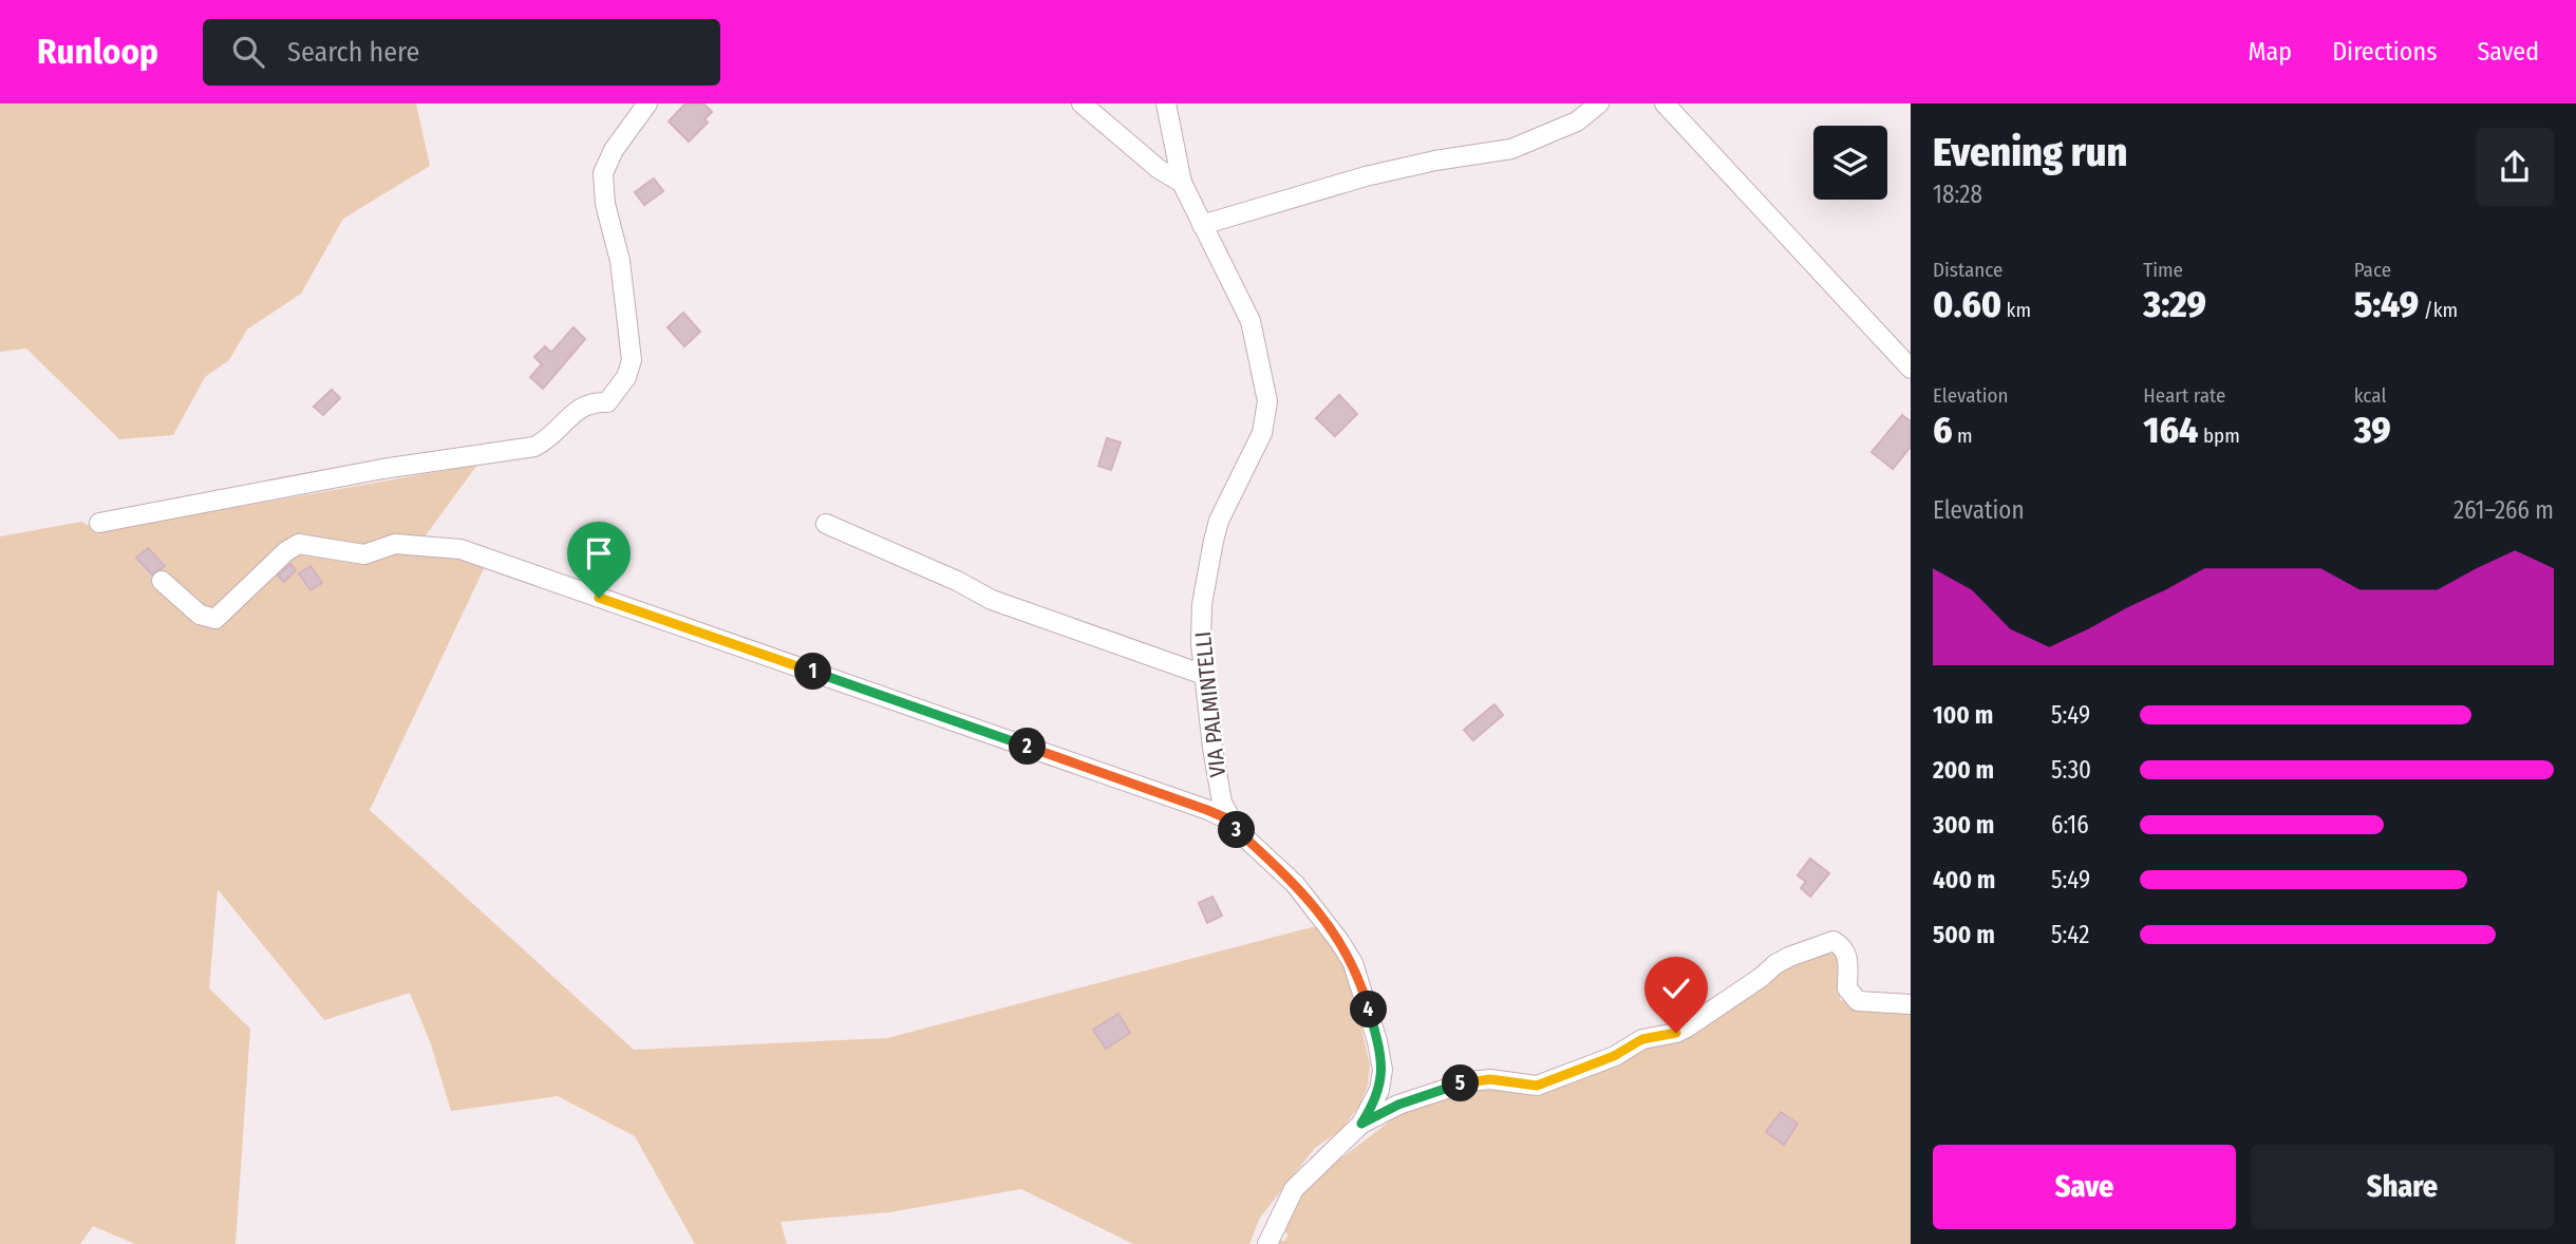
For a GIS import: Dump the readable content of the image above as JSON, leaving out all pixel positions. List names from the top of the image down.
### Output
{
  "streets": {
    "street": ["VIA PALMINTELLI"]
  },
  "page": {
    "header": "Runloop",
    "search": "Search here",
    "nav": ["Map", "Directions", "Saved"],
    "heading": ["Evening run", "18:28"],
    "stats": [
      ["Distance", "0.60 km"],
      ["Time", "3:29"],
      ["Pace", "5:49 /km"],
      ["Elevation", "6 m"],
      ["Heart rate", "164 bpm"],
      ["kcal", "39"]
    ],
    "chart": ["Elevation", "261–266 m"],
    "pins": [
      "1",
      "2",
      "3",
      "4",
      "5"
    ],
    "list": [
      {
        "name": "100 m",
        "note": "5:49"
      },
      {
        "name": "200 m",
        "note": "5:30"
      },
      {
        "name": "300 m",
        "note": "6:16"
      },
      {
        "name": "400 m",
        "note": "5:49"
      },
      {
        "name": "500 m",
        "note": "5:42"
      }
    ],
    "buttons": ["Save", "Share"]
  }
}
